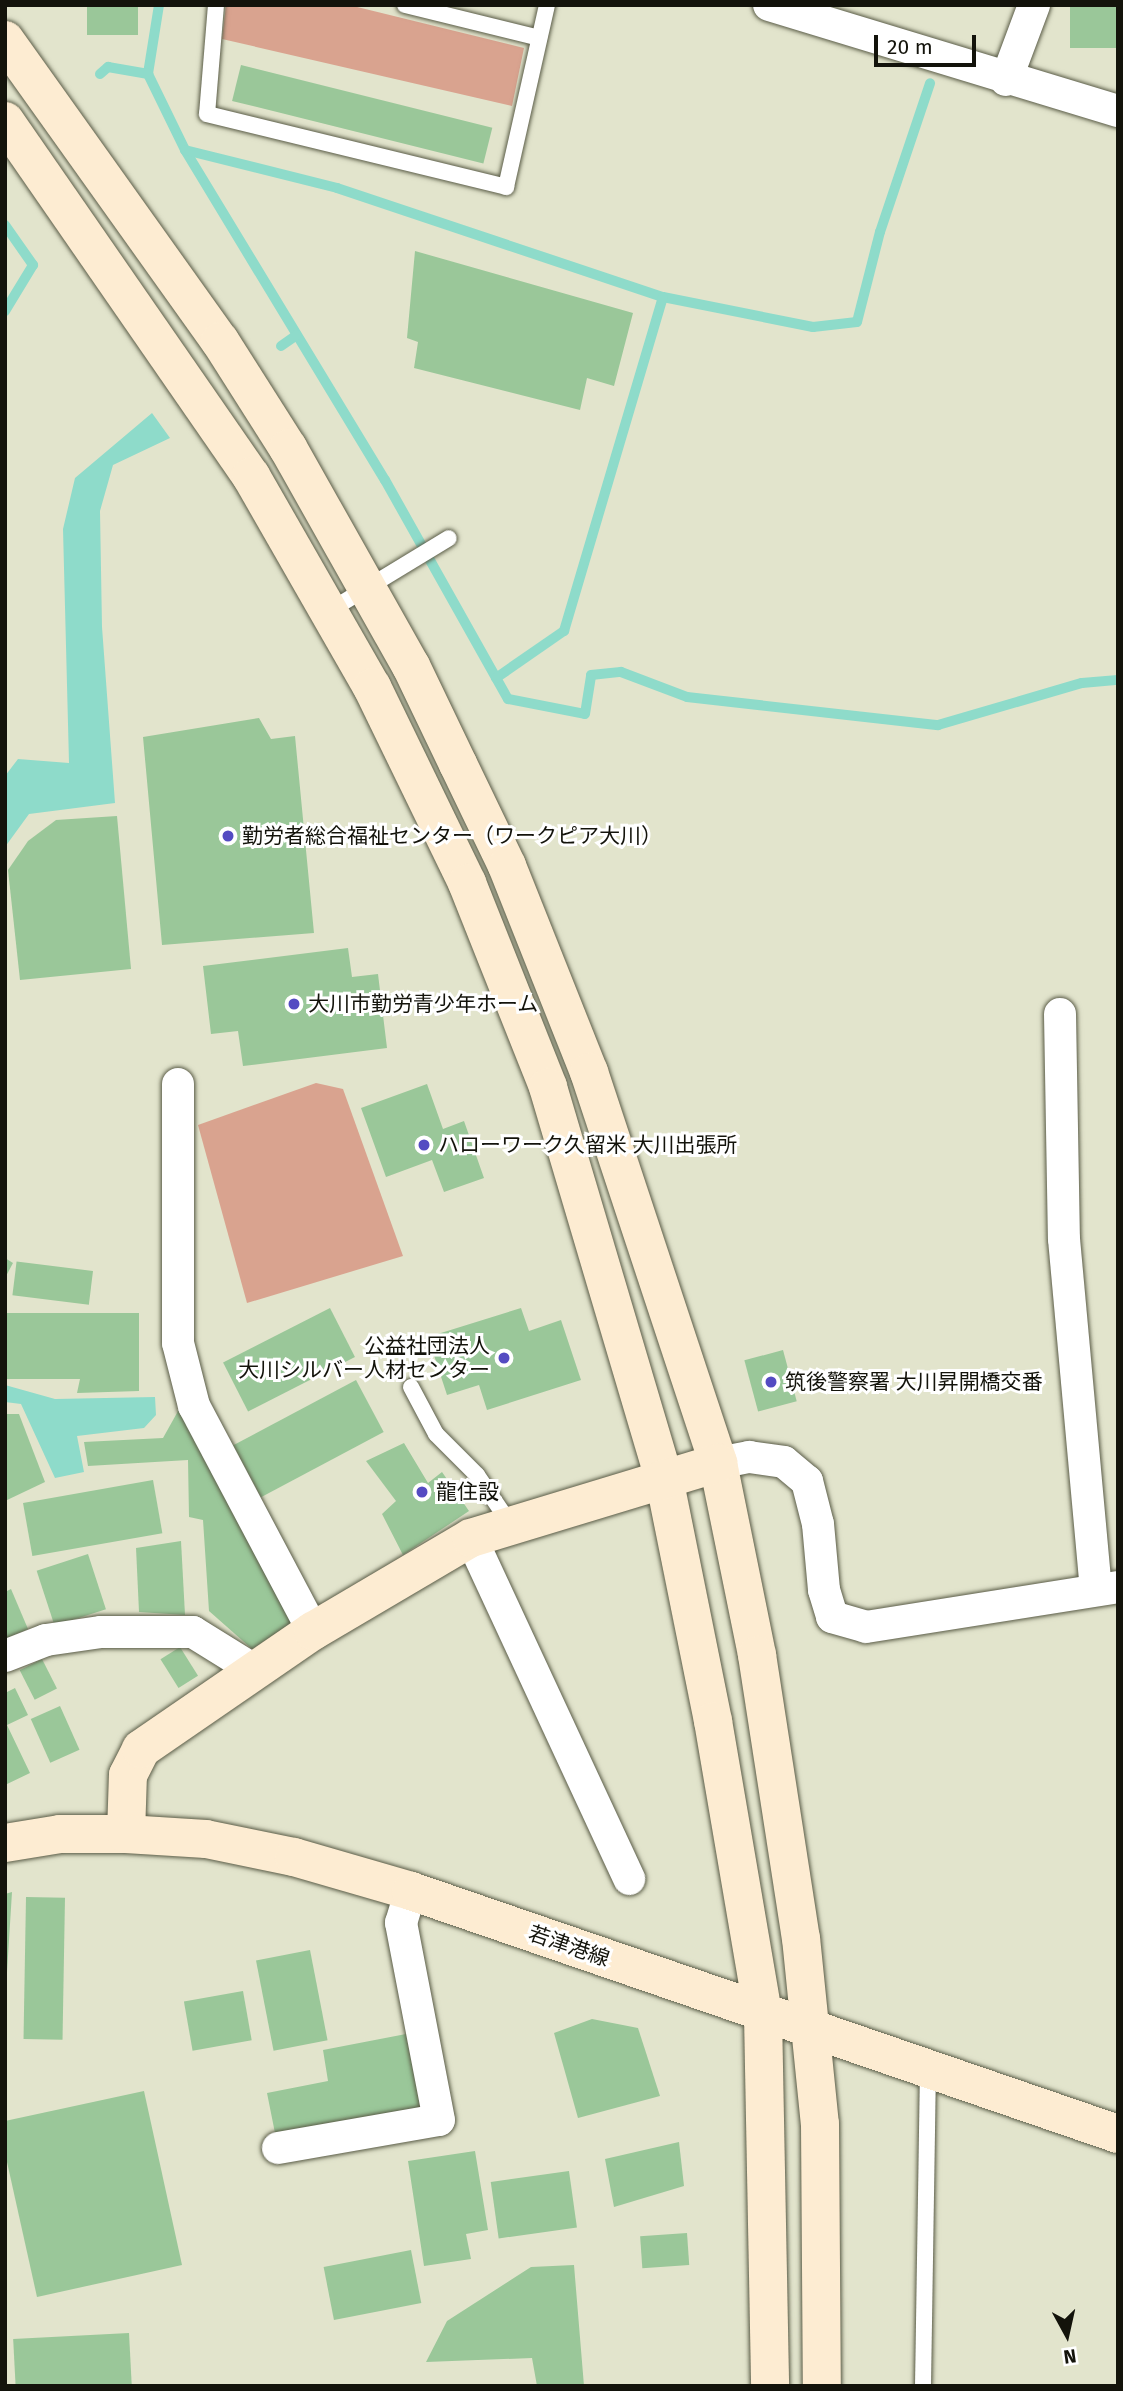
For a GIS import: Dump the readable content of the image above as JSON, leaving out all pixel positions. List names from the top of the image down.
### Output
{
  "streets": {
    "street": ["若津港線"]
  },
  "places": [
    "勤労者総合福祉センター（ワークピア大川）",
    "大川市勤労青少年ホーム",
    "ハローワーク久留米 大川出張所",
    "公益社団法人 大川シルバー人材センター",
    "筑後警察署 大川昇開橋交番",
    "龍住設"
  ],
  "scale_bar": "20 m",
  "north": "bottom"
}
